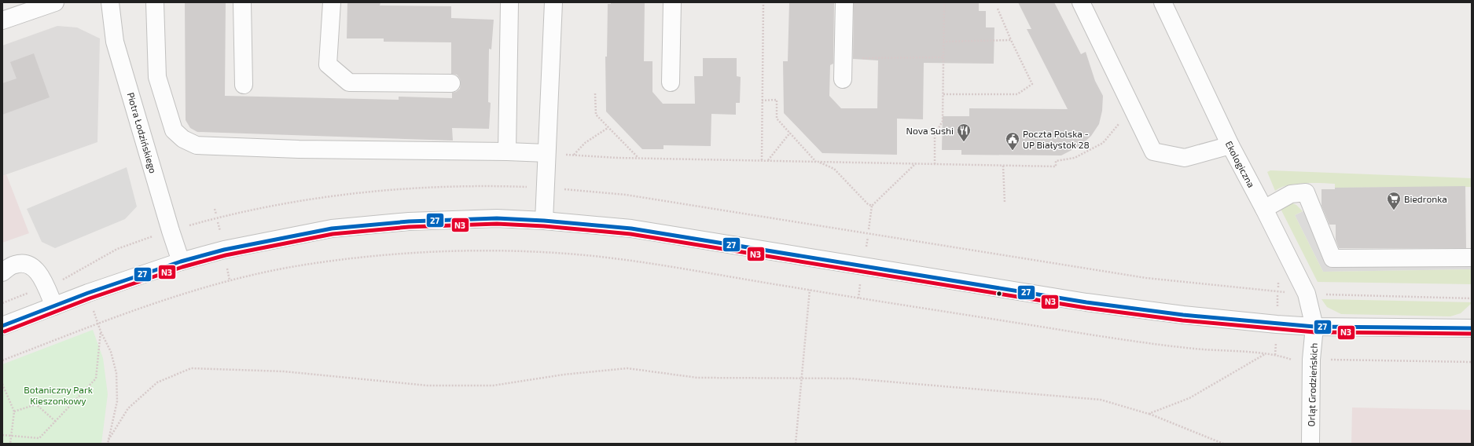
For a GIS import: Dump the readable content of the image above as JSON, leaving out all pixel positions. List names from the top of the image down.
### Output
{
  "streets": {
    "street": ["Piotra Łodzińskiego", "Ekologiczna", "Orląt Grodzieńskich"]
  },
  "crossings": [
    ["Ekologiczna", "Orląt Grodzieńskich"]
  ],
  "parks": ["Botaniczny Park Kieszonkowy"],
  "places": {
    "restaurant": ["Nova Sushi"],
    "public building": ["Poczta Polska - UP Białystok 28"],
    "supermarket": ["Biedronka"]
  },
  "lines": ["transit line 27", "transit line N3"]
}
